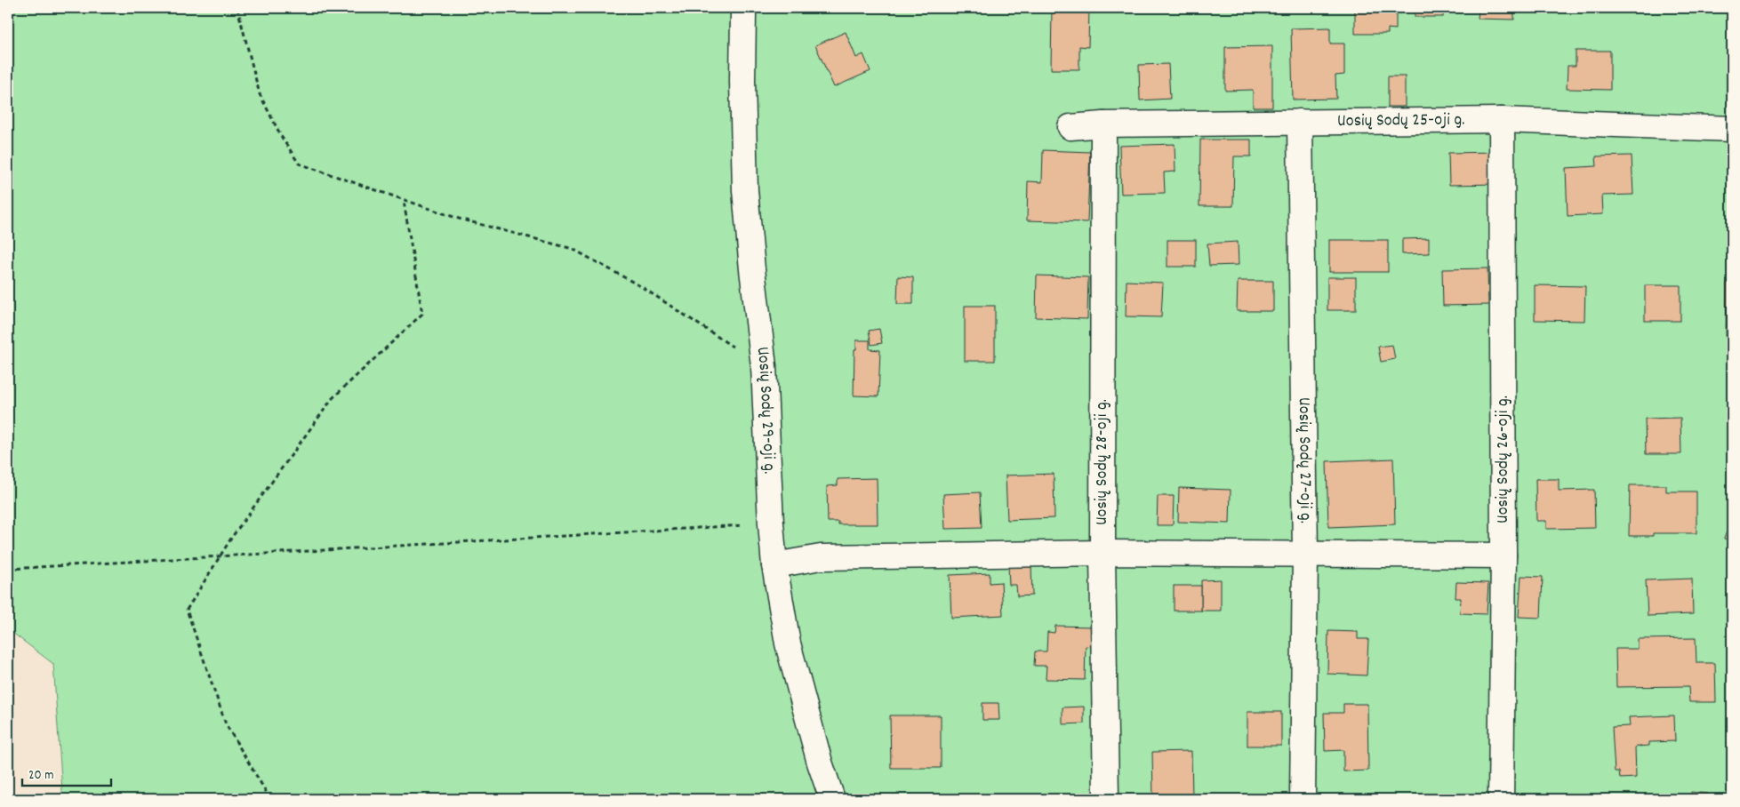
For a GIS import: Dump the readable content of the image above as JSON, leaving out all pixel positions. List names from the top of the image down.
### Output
{
  "streets": {
    "street": [
      "Uosių Sodų 25-oji g.",
      "Uosių Sodų 29-oji g.",
      "Uosių Sodų 26-oji g.",
      "Uosių Sodų 27-oji g.",
      "Uosių Sodų 28-oji g."
    ]
  },
  "crossings": [
    ["Uosių Sodų 25-oji g.", "Uosių Sodų 26-oji g."],
    ["Uosių Sodų 25-oji g.", "Uosių Sodų 27-oji g."],
    ["Uosių Sodų 25-oji g.", "Uosių Sodų 28-oji g."]
  ],
  "scale_bar": "20 m"
}
